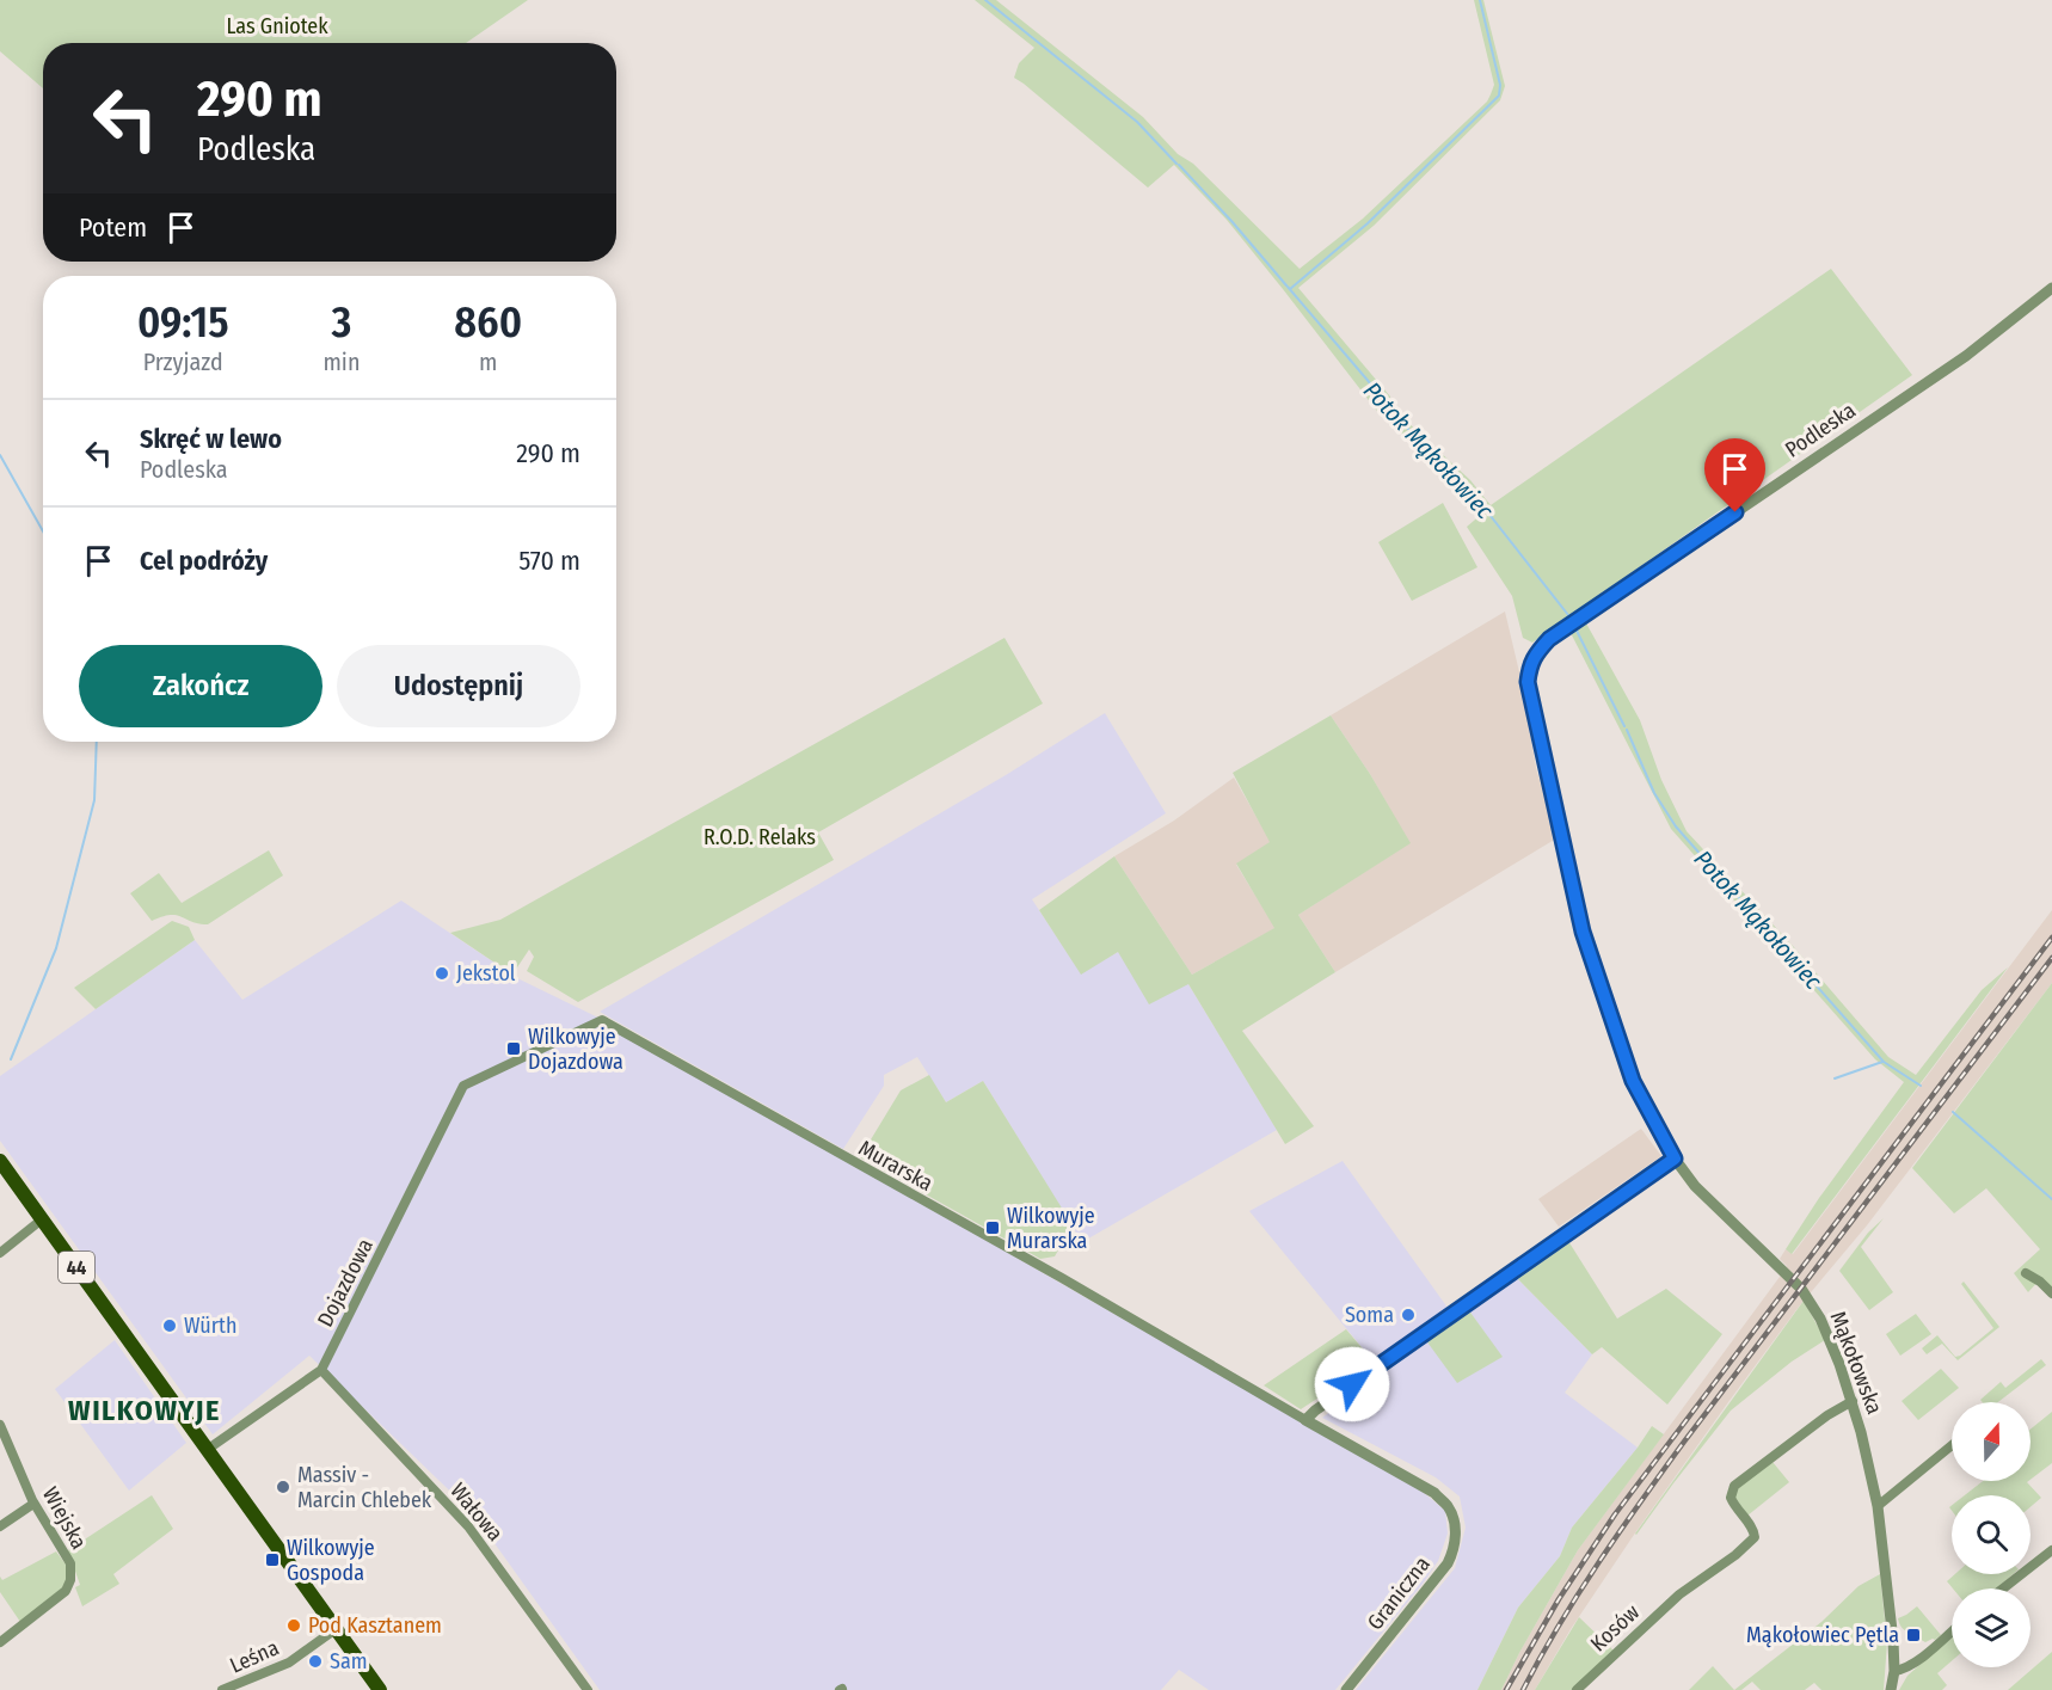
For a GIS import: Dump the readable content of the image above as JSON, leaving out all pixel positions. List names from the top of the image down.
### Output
{
  "streets": {
    "main road": ["44"],
    "street": [
      "Podleska",
      "Murarska",
      "Dojazdowa",
      "Mąkołowska",
      "Wałowa",
      "Wiejska",
      "Graniczna",
      "Kosów",
      "Leśna"
    ]
  },
  "crossings": [
    ["Podleska", "Mąkołowska"],
    ["Murarska", "Dojazdowa"],
    ["Murarska", "Graniczna"],
    ["44", "Dojazdowa"],
    ["44", "Leśna"],
    ["Dojazdowa", "Wałowa"],
    ["Mąkołowska", "Kosów"]
  ],
  "districts": ["WILKOWYJE"],
  "water": ["Potok Mąkołowiec"],
  "parks": ["Las Gniotek", "R.O.D. Relaks"],
  "places": {
    "other": [
      "Jekstol",
      "Soma",
      "Würth",
      "Massiv - Marcin Chlebek",
      "Pod Kasztanem",
      "Sam"
    ],
    "transit": [
      "Wilkowyje Dojazdowa",
      "Wilkowyje Murarska",
      "Wilkowyje Gospoda",
      "Mąkołowiec Pętla"
    ]
  },
  "north": "top",
  "page": {
    "turn": ["290 m", "Podleska"],
    "then": "Potem",
    "eta": [
      "09:15",
      "Przyjazd",
      "3",
      "min",
      "860",
      "m"
    ],
    "list": [
      {
        "name": "Skręć w lewo",
        "note": "Podleska",
        "value": "290 m"
      },
      {
        "name": "Cel podróży",
        "value": "570 m"
      }
    ],
    "buttons": ["Zakończ", "Udostępnij"]
  }
}
